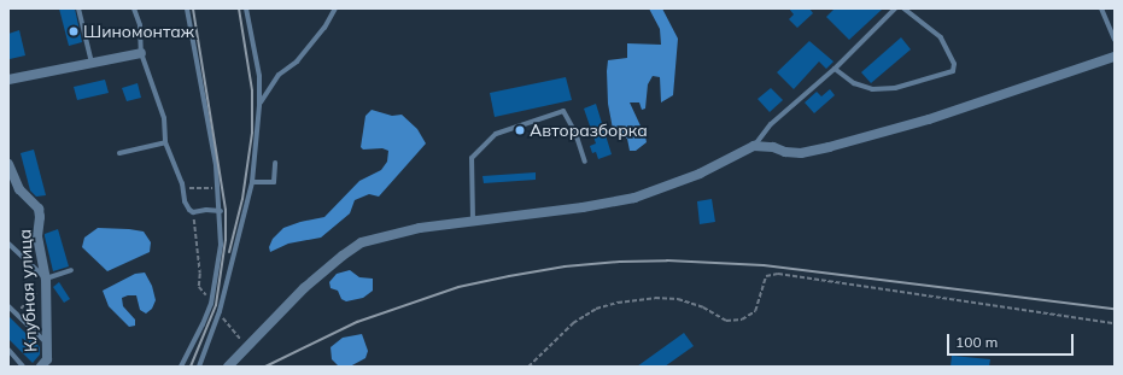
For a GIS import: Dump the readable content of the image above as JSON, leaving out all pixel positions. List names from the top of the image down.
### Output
{
  "streets": {
    "street": ["Клубная улица"]
  },
  "places": ["Шиномонтаж", "Авторазборка"],
  "scale_bar": "100 m"
}
